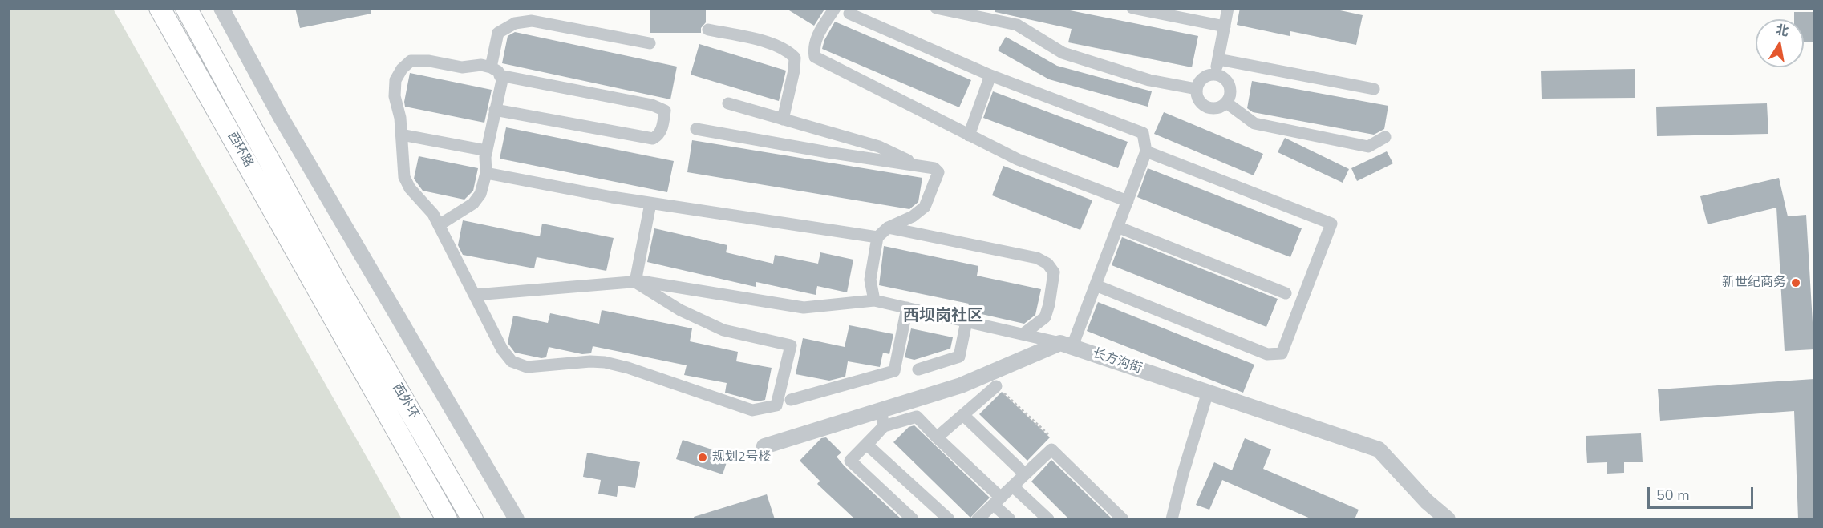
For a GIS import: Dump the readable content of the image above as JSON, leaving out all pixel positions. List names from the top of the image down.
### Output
{
  "streets": {
    "highway": ["西环路", "西外环"],
    "street": ["长方沟街"]
  },
  "crossings": [
    ["西环路", "西外环"]
  ],
  "districts": ["西坝岗社区"],
  "places": ["新世纪商务", "规划2号楼"],
  "scale_bar": "50 m",
  "north": "top"
}
